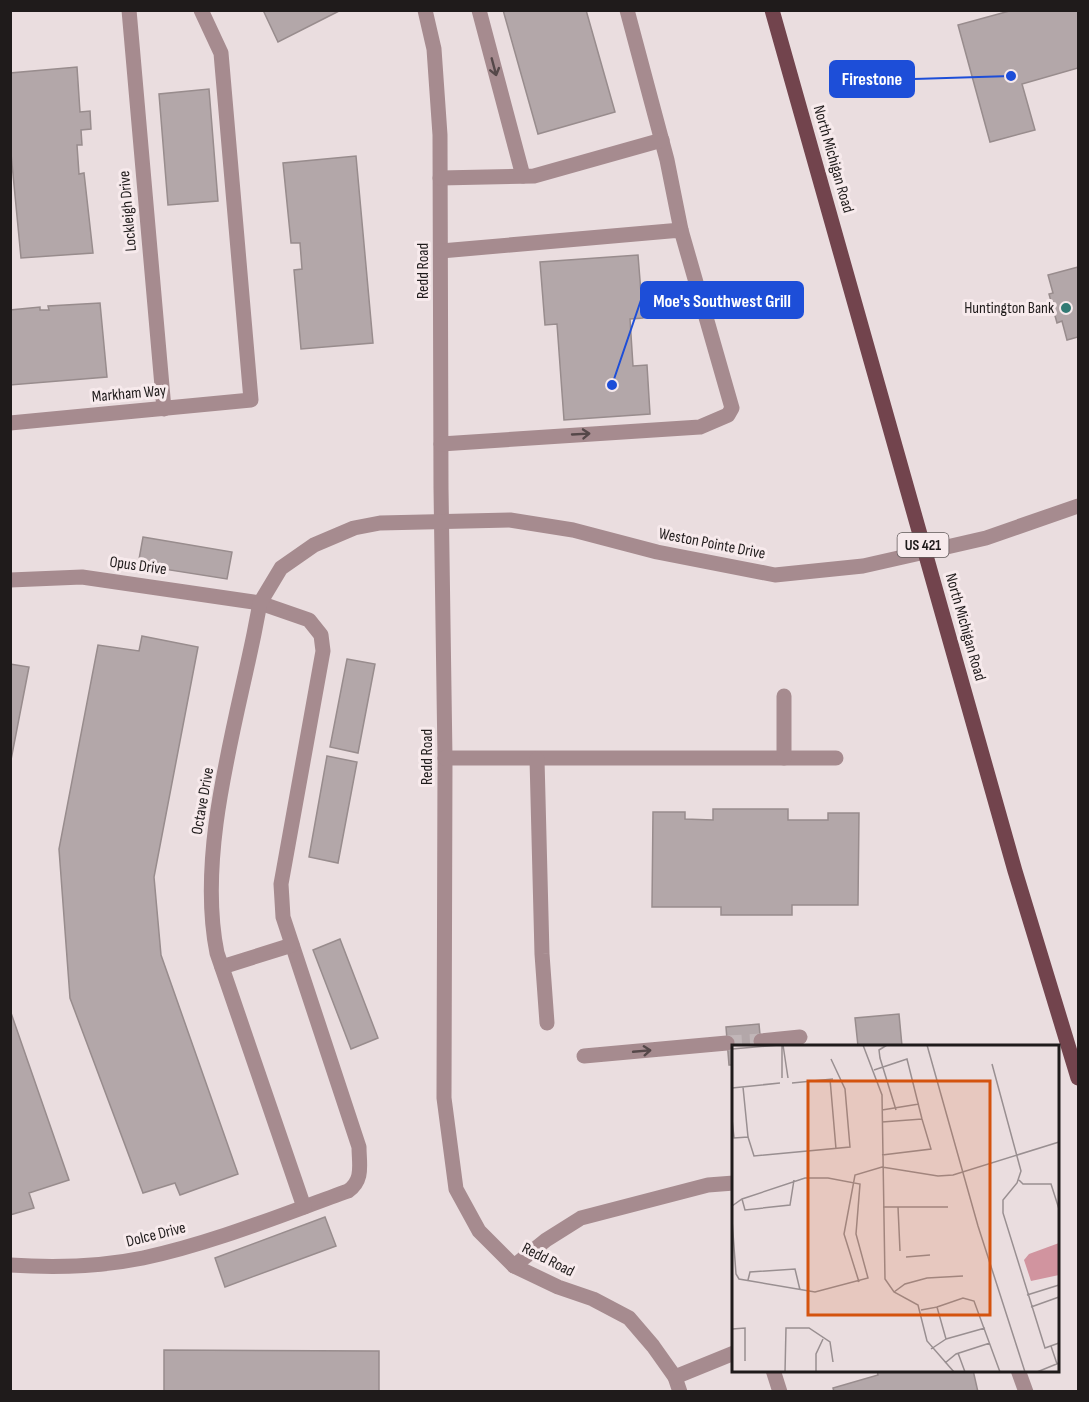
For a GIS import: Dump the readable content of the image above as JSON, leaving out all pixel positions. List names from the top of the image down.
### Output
{
  "streets": {
    "main road": ["North Michigan Road", "US 421"],
    "street": [
      "Lockleigh Drive",
      "Redd Road",
      "Markham Way",
      "Weston Pointe Drive",
      "Opus Drive",
      "Octave Drive",
      "Dolce Drive"
    ]
  },
  "crossings": [
    ["North Michigan Road", "Weston Pointe Drive"],
    ["Lockleigh Drive", "Markham Way"],
    ["Redd Road", "Weston Pointe Drive"],
    ["Redd Road", "Octave Drive"],
    ["Weston Pointe Drive", "Octave Drive"],
    ["Opus Drive", "Octave Drive"],
    ["Opus Drive", "Dolce Drive"],
    ["Octave Drive", "Dolce Drive"]
  ],
  "places": ["Firestone", "Huntington Bank", "Moe's Southwest Grill"]
}
